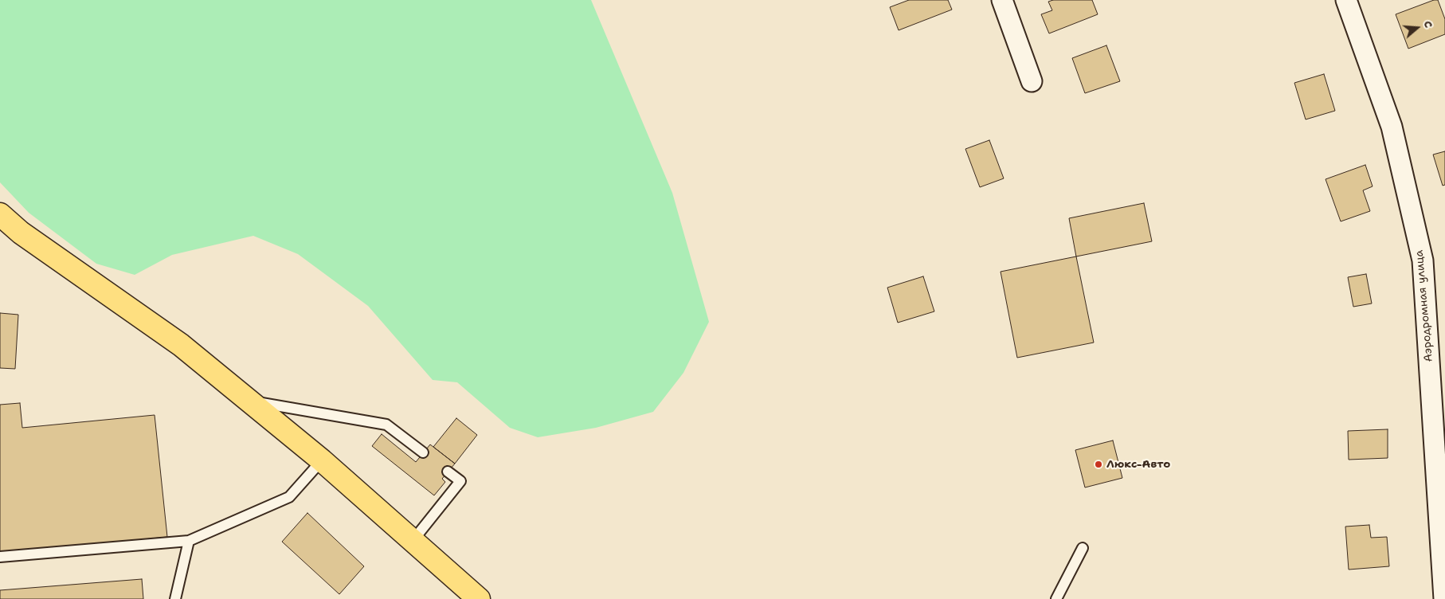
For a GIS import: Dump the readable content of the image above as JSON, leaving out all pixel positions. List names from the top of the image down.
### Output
{
  "streets": {
    "street": ["Аэродромная улица"]
  },
  "places": ["Люкс-Авто"],
  "north": "right"
}
